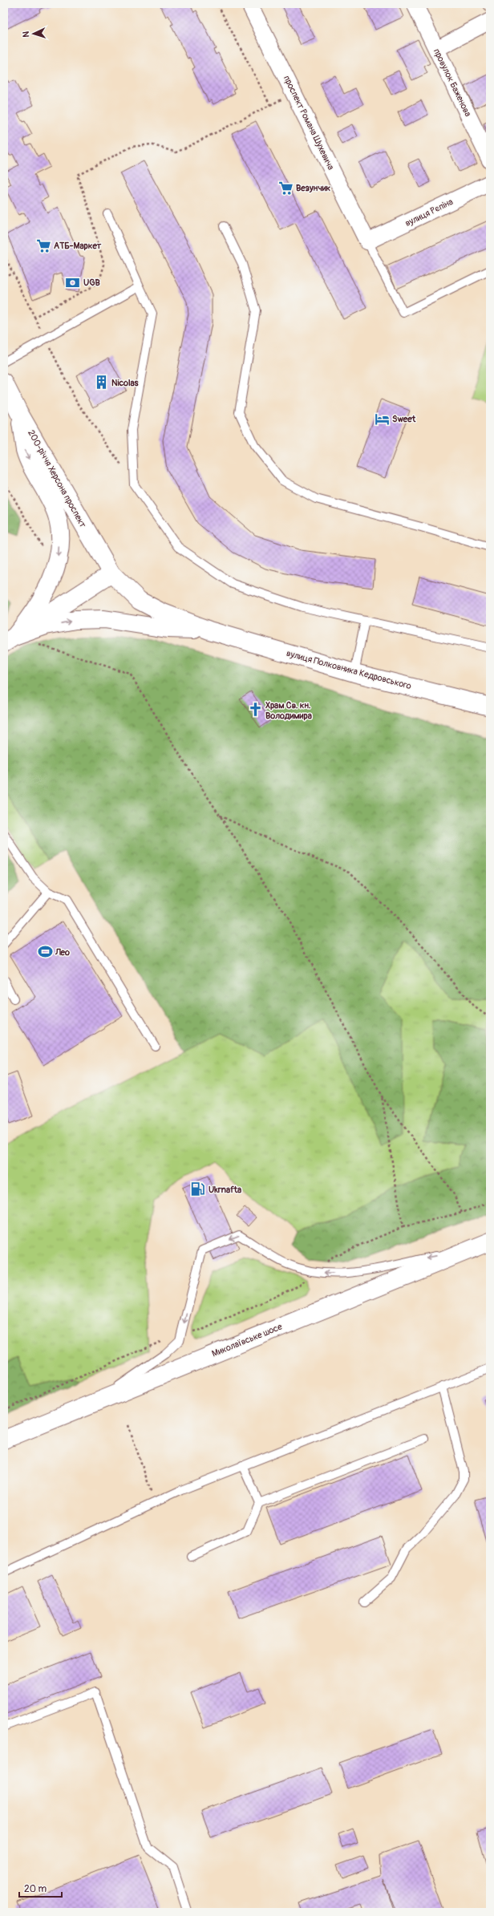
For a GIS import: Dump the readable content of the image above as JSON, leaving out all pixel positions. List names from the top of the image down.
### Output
{
  "streets": {
    "street": [
      "провулок Баженова",
      "проспект Романа Шухевича",
      "вулиця Рєпіна",
      "200-річчя Херсона проспект",
      "вулиця Полковника Кедровського",
      "Миколаївське шосе"
    ]
  },
  "crossings": [
    ["проспект Романа Шухевича", "вулиця Рєпіна"],
    ["200-річчя Херсона проспект", "вулиця Полковника Кедровського"]
  ],
  "places": {
    "supermarket": ["Везунчик", "АТБ-Маркет"],
    "bank": ["UGB"],
    "building": ["Nicolas"],
    "hotel": ["Sweet"],
    "church": ["Храм Св. кн. Володимира"],
    "sports": ["Лео"],
    "fuel station": ["Ukrnafta"]
  },
  "scale_bar": "20 m",
  "north": "left"
}
